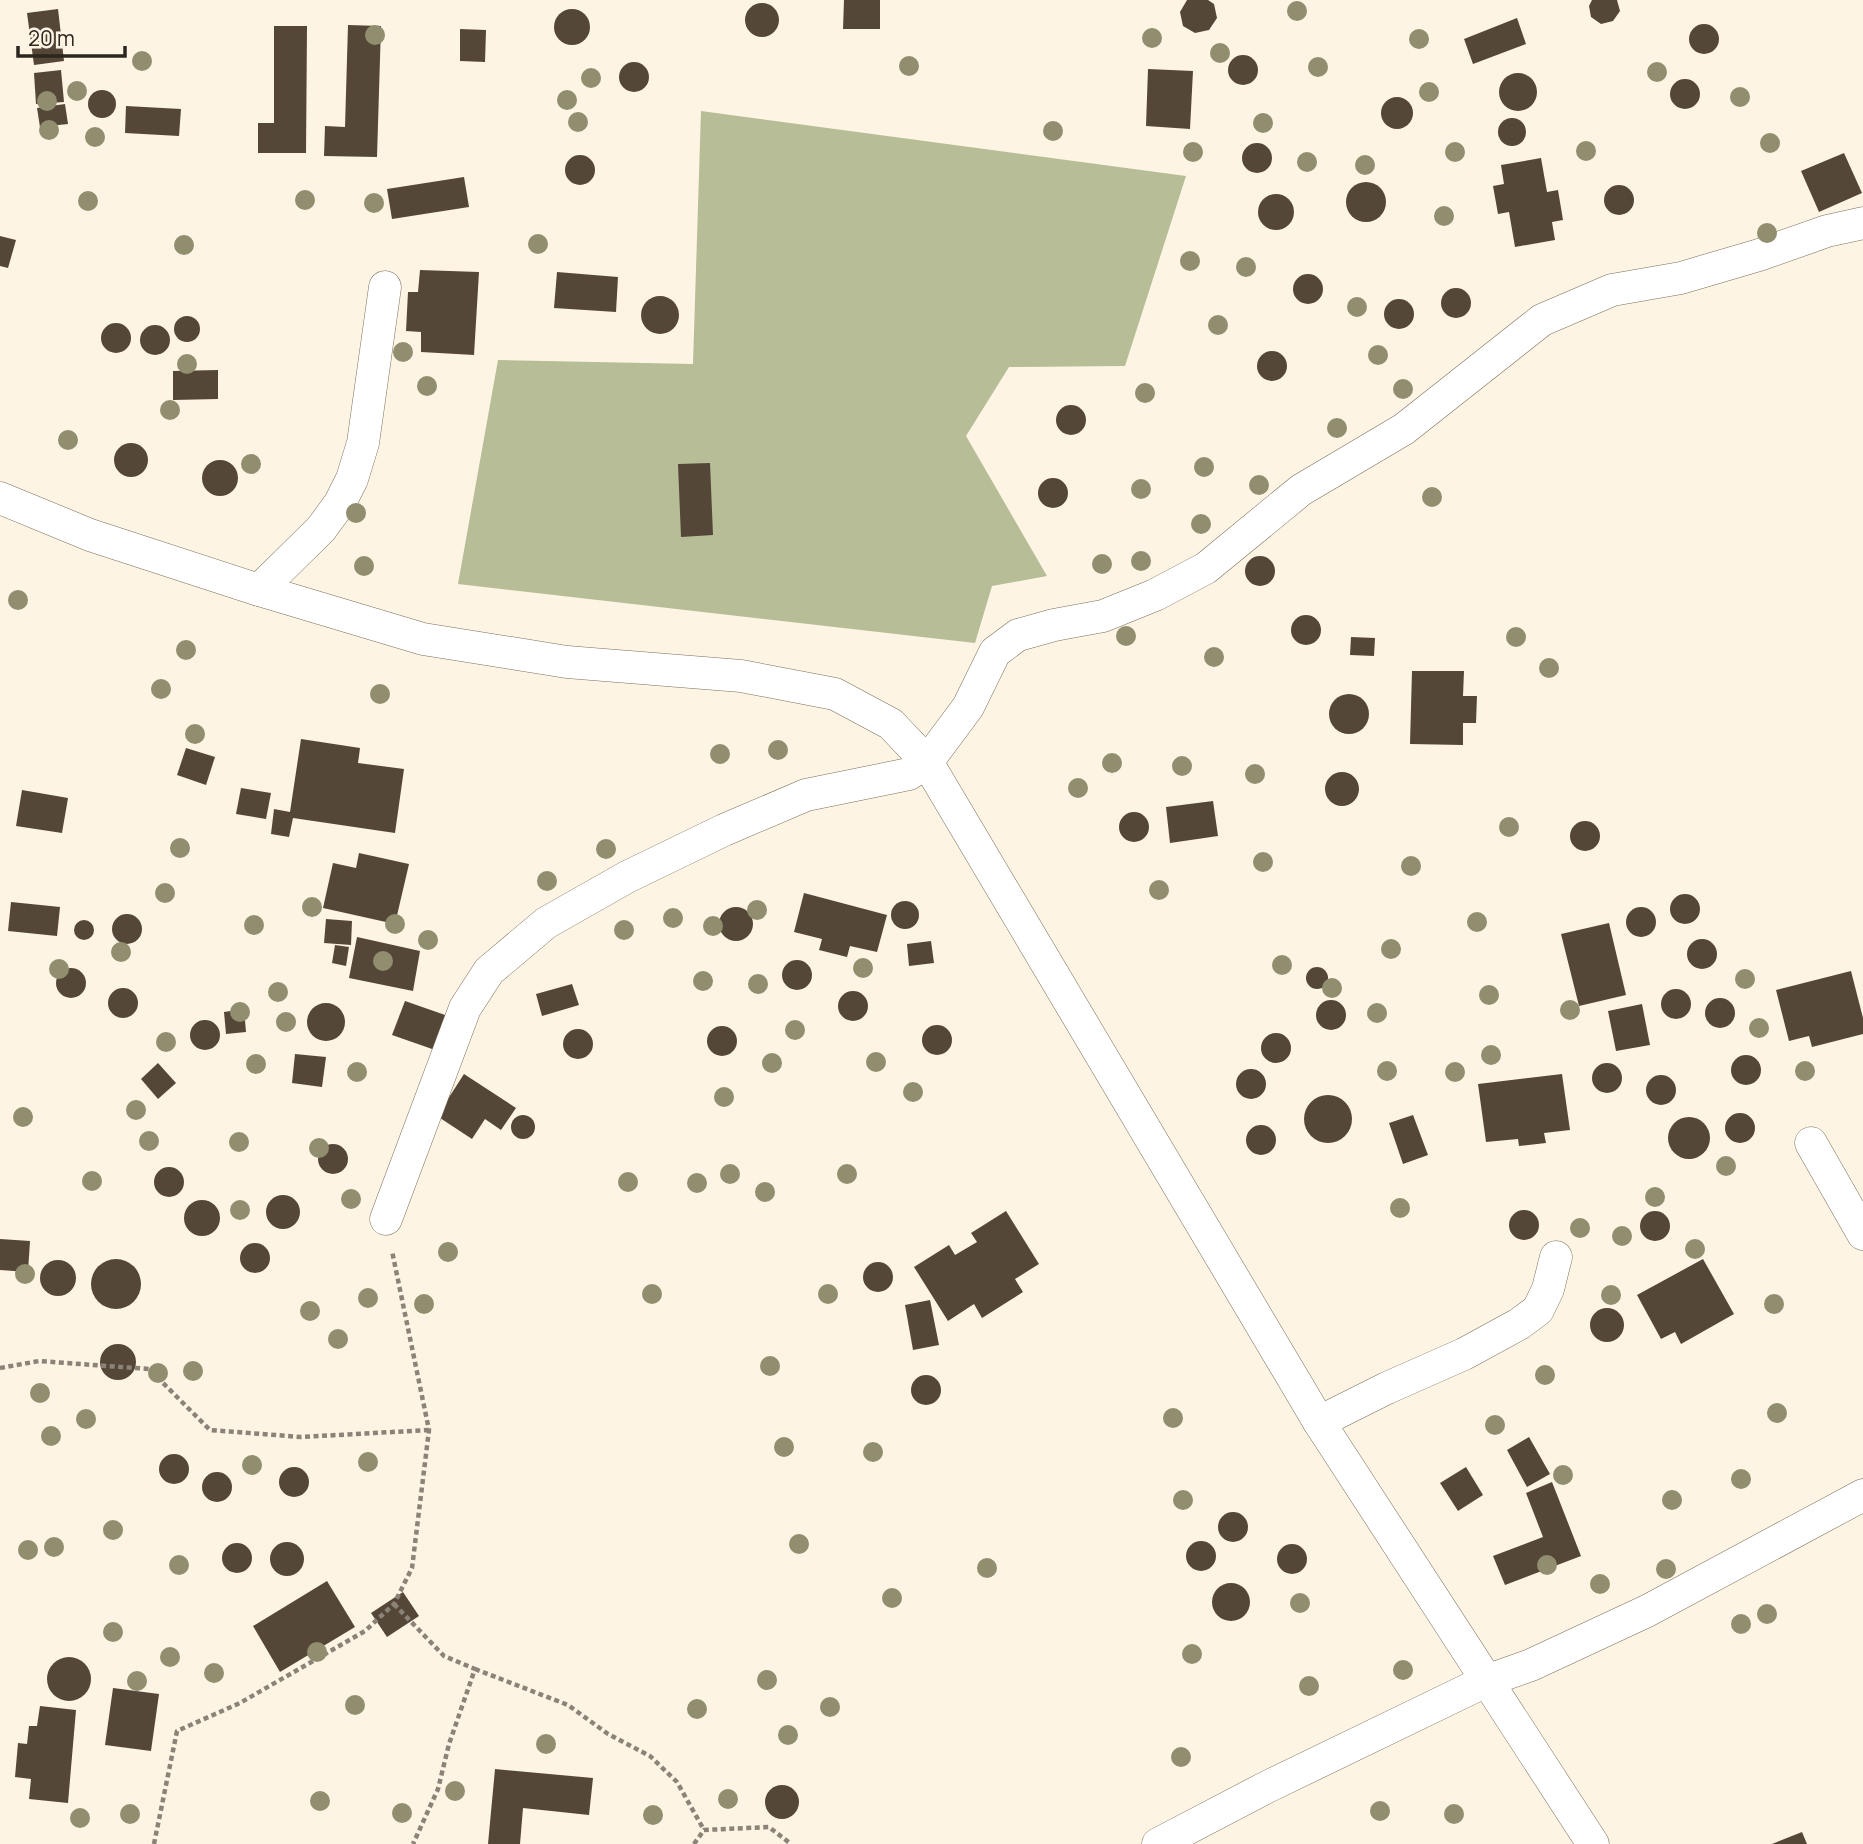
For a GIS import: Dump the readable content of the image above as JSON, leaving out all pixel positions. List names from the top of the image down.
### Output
{
  "scale_bar": "20 m"
}
